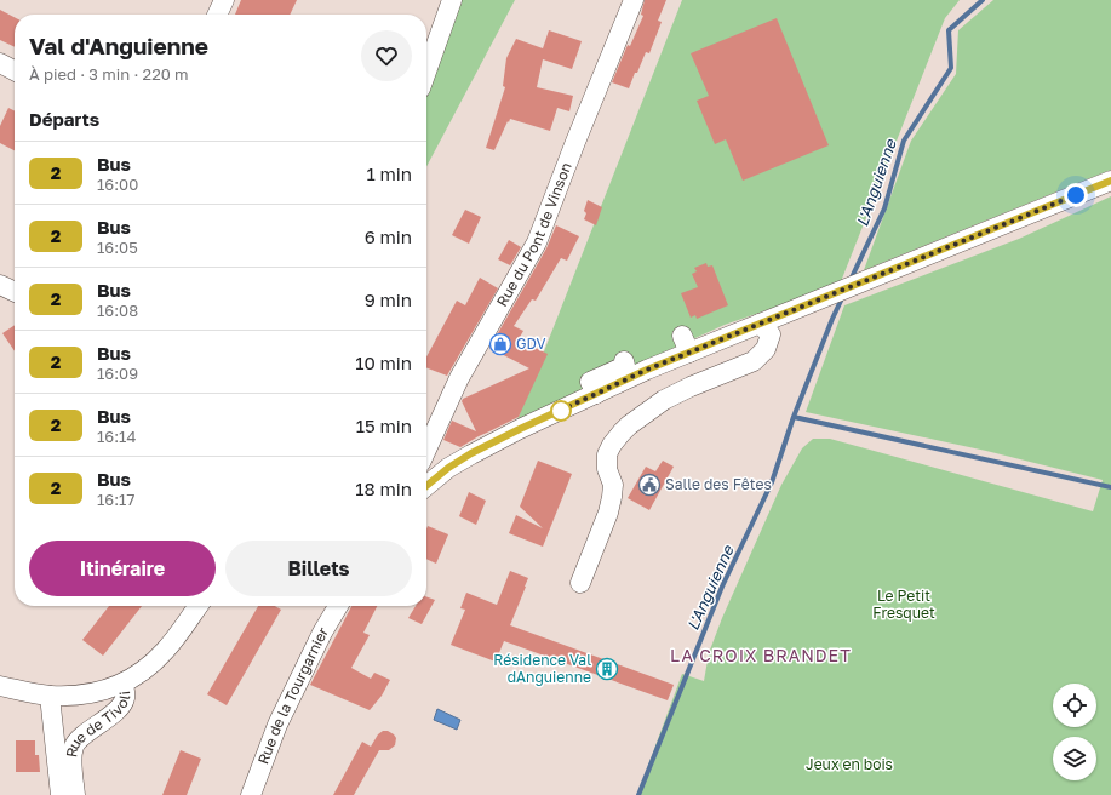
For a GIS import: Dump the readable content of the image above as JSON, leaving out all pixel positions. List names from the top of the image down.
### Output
{
  "streets": {
    "street": ["Rue du Pont de Vinson", "Rue de la Tourgarnier", "Rue de Tivoli"]
  },
  "districts": ["LA CROIX BRANDET"],
  "water": ["L'Anguienne"],
  "parks": ["Le Petit Fresquet", "Jeux en bois"],
  "places": {
    "shop": ["GDV"],
    "public building": ["Salle des Fêtes"],
    "building": ["Résidence Val dAnguienne"]
  },
  "lines": ["bus line 2"],
  "page": {
    "heading": [
      ["Val d'Anguienne", "À pied · 3 min · 220 m"],
      "Départs"
    ],
    "list": [
      {
        "mark": "2",
        "name": "Bus",
        "note": "16:00",
        "value": "1 min"
      },
      {
        "mark": "2",
        "name": "Bus",
        "note": "16:05",
        "value": "6 min"
      },
      {
        "mark": "2",
        "name": "Bus",
        "note": "16:08",
        "value": "9 min"
      },
      {
        "mark": "2",
        "name": "Bus",
        "note": "16:09",
        "value": "10 min"
      },
      {
        "mark": "2",
        "name": "Bus",
        "note": "16:14",
        "value": "15 min"
      },
      {
        "mark": "2",
        "name": "Bus",
        "note": "16:17",
        "value": "18 min"
      }
    ],
    "buttons": ["Itinéraire", "Billets"]
  }
}
